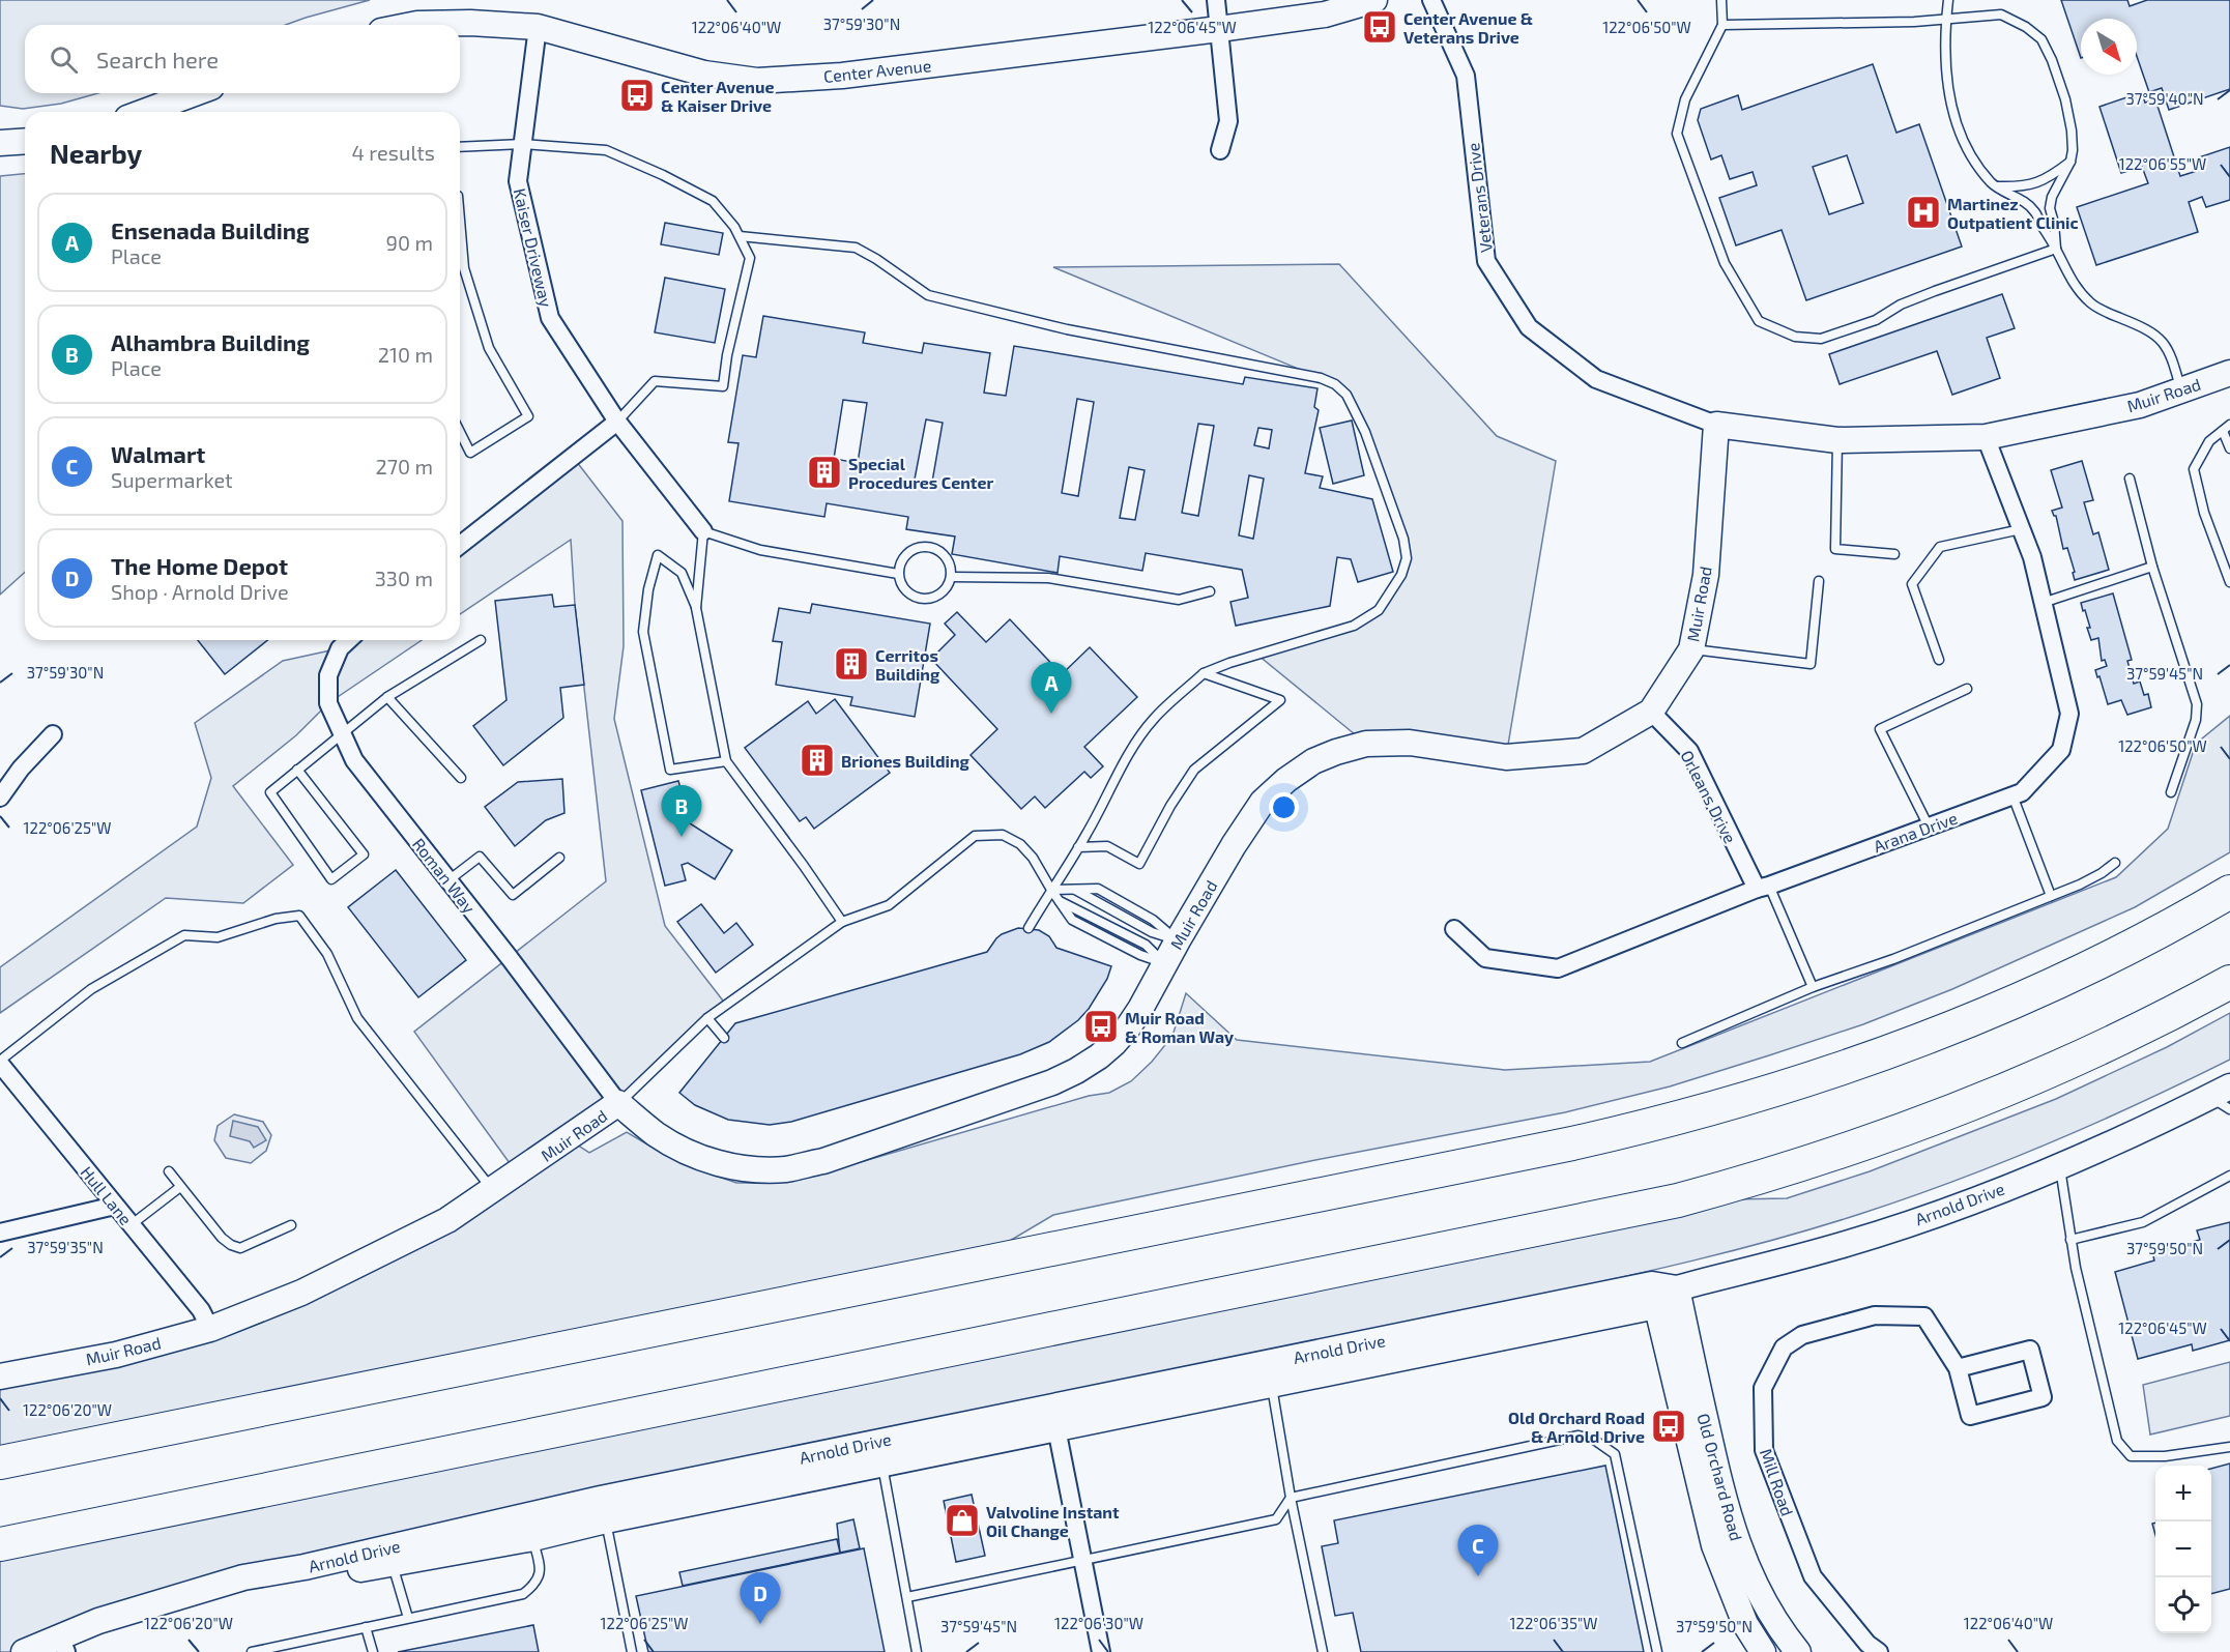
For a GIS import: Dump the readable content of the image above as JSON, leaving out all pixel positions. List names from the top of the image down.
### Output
{
  "streets": {
    "street": [
      "Center Avenue",
      "Veterans Drive",
      "Kaiser Driveway",
      "Muir Road",
      "Orleans Drive",
      "Arana Drive",
      "Roman Way",
      "Hull Lane",
      "Arnold Drive",
      "Old Orchard Road",
      "Mill Road"
    ]
  },
  "crossings": [
    ["Center Avenue", "Kaiser Driveway"],
    ["Veterans Drive", "Muir Road"],
    ["Muir Road", "Orleans Drive"],
    ["Muir Road", "Arana Drive"],
    ["Muir Road", "Roman Way"],
    ["Muir Road", "Hull Lane"],
    ["Orleans Drive", "Arana Drive"],
    ["Arnold Drive", "Old Orchard Road"]
  ],
  "places": {
    "bus stop": [
      "Center Avenue & Veterans Drive",
      "Center Avenue & Kaiser Drive",
      "Muir Road & Roman Way",
      "Old Orchard Road & Arnold Drive"
    ],
    "hospital": ["Martinez Outpatient Clinic"],
    "building": ["Special Procedures Center", "Cerritos Building", "Briones Building"],
    "shop": ["Valvoline Instant Oil Change"]
  },
  "north": "bottom right",
  "page": {
    "search": "Search here",
    "heading": ["Nearby", "4 results"],
    "list": [
      {
        "mark": "A",
        "name": "Ensenada Building",
        "note": "Place",
        "value": "90 m"
      },
      {
        "mark": "B",
        "name": "Alhambra Building",
        "note": "Place",
        "value": "210 m"
      },
      {
        "mark": "C",
        "name": "Walmart",
        "note": "Supermarket",
        "value": "270 m"
      },
      {
        "mark": "D",
        "name": "The Home Depot",
        "note": "Shop · Arnold Drive",
        "value": "330 m"
      }
    ],
    "pins": [
      "A",
      "B",
      "C",
      "D"
    ],
    "map_buttons": ["+", "−"]
  },
  "coordinates": [
    "37°59'30\"N",
    "122°06'40\"W",
    "122°06'50\"W",
    "122°06'45\"W",
    "37°59'40\"N",
    "122°06'55\"W",
    "37°59'45\"N",
    "122°06'25\"W",
    "37°59'35\"N",
    "37°59'50\"N",
    "122°06'20\"W",
    "122°06'30\"W",
    "122°06'35\"W"
  ]
}
